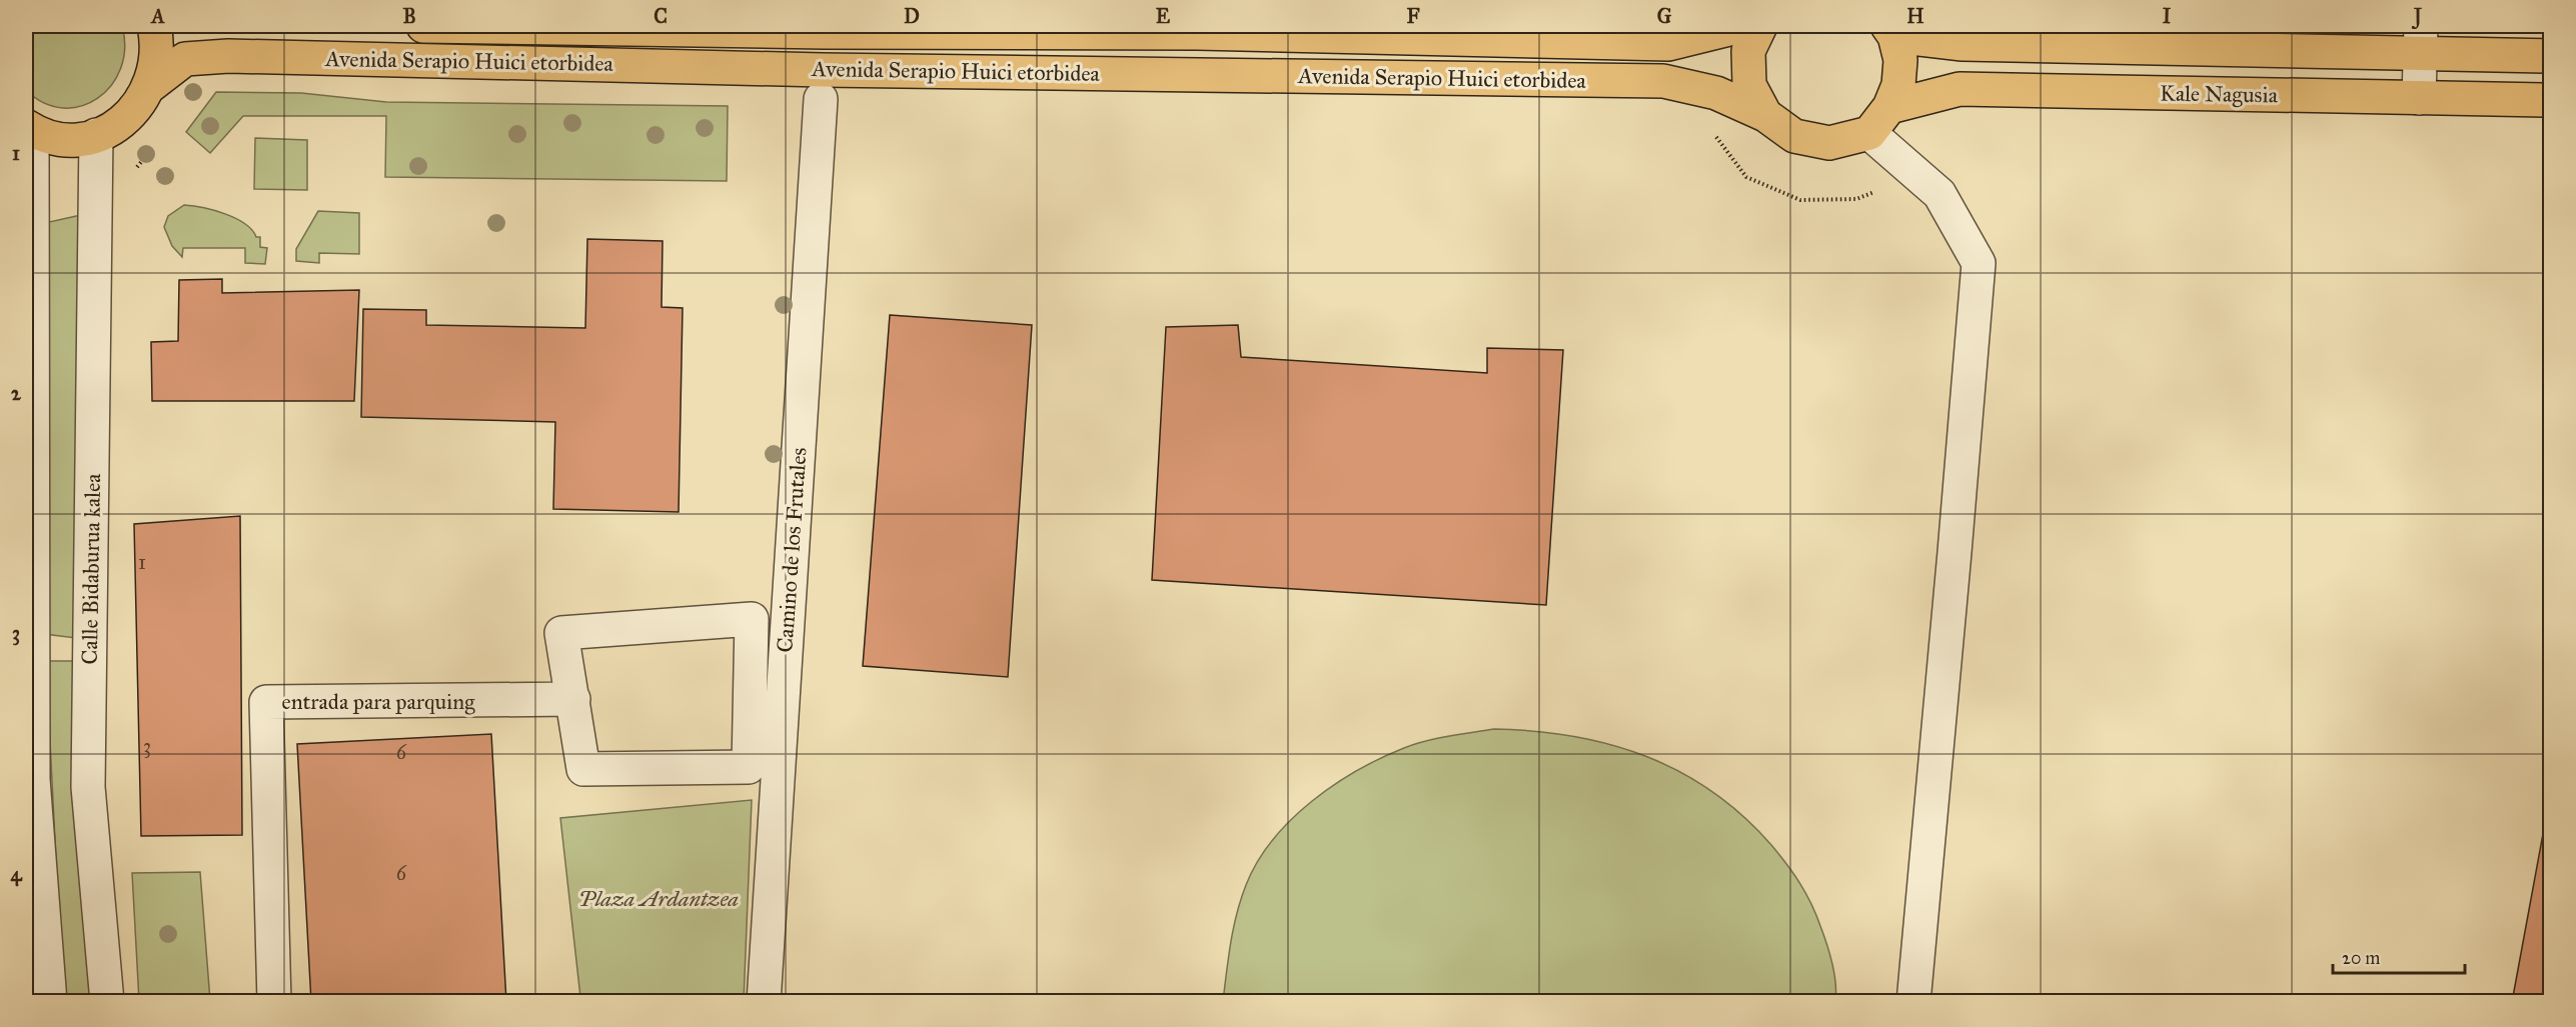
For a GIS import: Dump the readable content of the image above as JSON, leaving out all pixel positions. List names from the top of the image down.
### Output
{
  "streets": {
    "main road": ["Avenida Serapio Huici etorbidea", "Kale Nagusia"],
    "street": ["Camino de los Frutales", "Calle Bidaburua kalea", "entrada para parquing"]
  },
  "crossings": [
    ["Avenida Serapio Huici etorbidea", "Kale Nagusia"]
  ],
  "parks": ["Plaza Ardantzea"],
  "house_numbers": [
    "1",
    "3",
    "6",
    "6"
  ],
  "scale_bar": "20 m",
  "grid": {
    "columns": [
      "A",
      "B",
      "C",
      "D",
      "E",
      "F",
      "G",
      "H",
      "I",
      "J"
    ],
    "rows": [
      "1",
      "2",
      "3",
      "4"
    ]
  }
}
